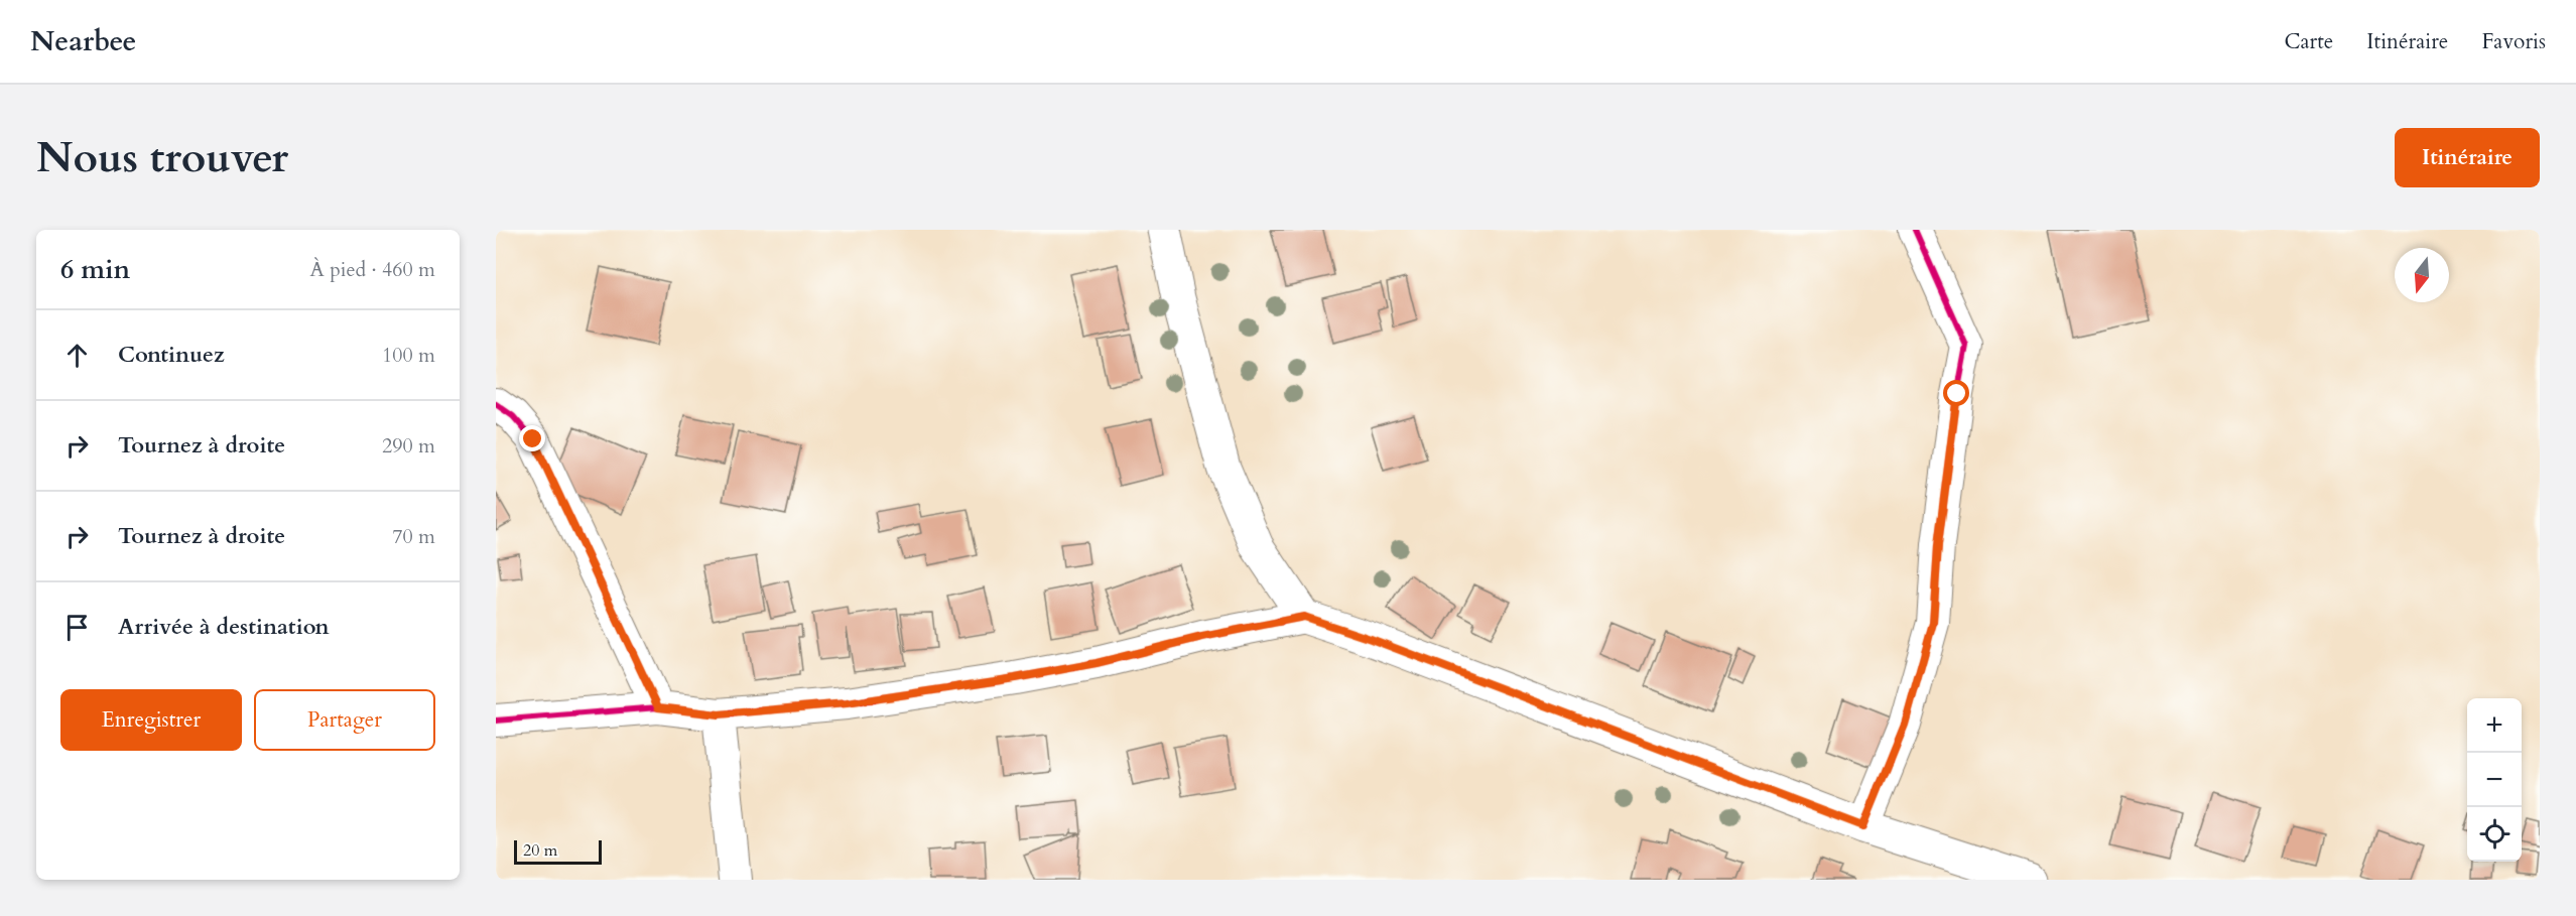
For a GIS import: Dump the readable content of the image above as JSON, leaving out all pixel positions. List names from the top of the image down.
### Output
{
  "scale_bar": "20 m",
  "north": "bottom",
  "page": {
    "header": "Nearbee",
    "nav": ["Carte", "Itinéraire", "Favoris"],
    "buttons": [
      "Itinéraire",
      ["Enregistrer", "Partager"]
    ],
    "title": "Nous trouver",
    "heading": ["6 min", "À pied · 460 m"],
    "list": [
      ["Continuez", "100 m"],
      ["Tournez à droite", "290 m"],
      ["Tournez à droite", "70 m"],
      "Arrivée à destination"
    ],
    "map_buttons": ["+", "−"],
    "scale": "20 m"
  }
}
